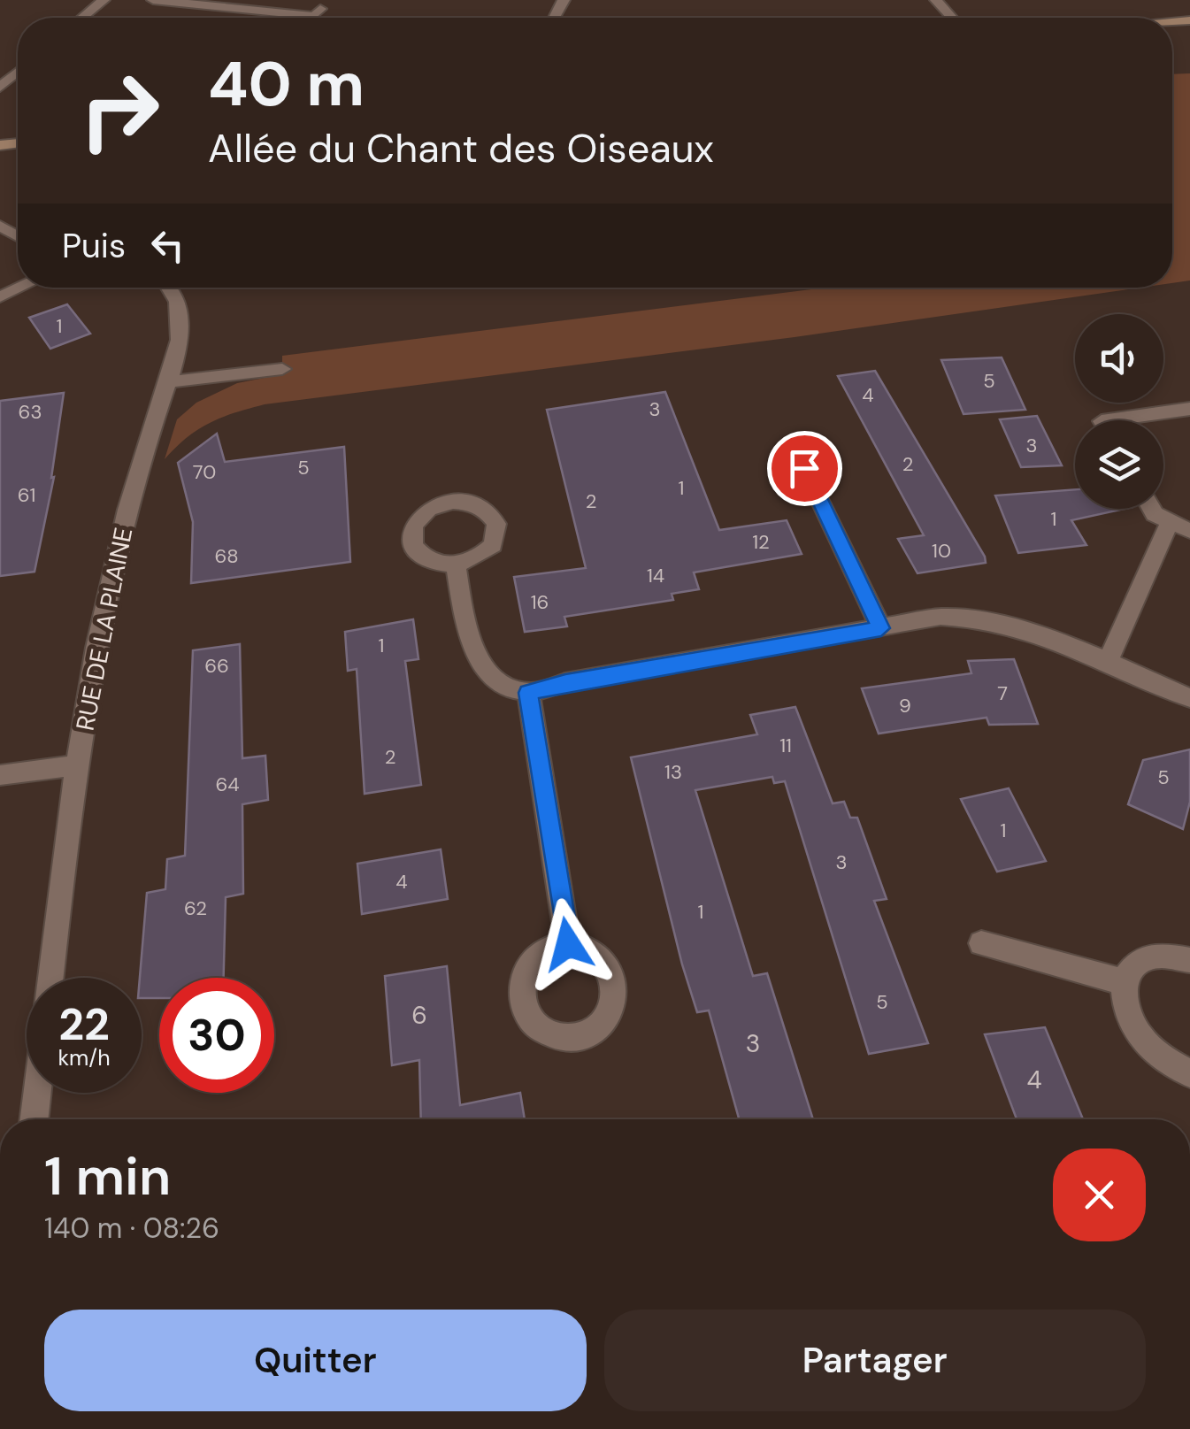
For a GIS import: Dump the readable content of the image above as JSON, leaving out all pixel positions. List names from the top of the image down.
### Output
{
  "streets": {
    "street": ["RUE DE LA PLAINE"]
  },
  "house_numbers": [
    "1",
    "5",
    "4",
    "3",
    "63",
    "3",
    "2",
    "5",
    "70",
    "1",
    "61",
    "2",
    "1",
    "12",
    "10",
    "68",
    "14",
    "16",
    "1",
    "66",
    "7",
    "9",
    "11",
    "2",
    "13",
    "5",
    "64",
    "1",
    "3",
    "4",
    "62",
    "1",
    "5",
    "6",
    "3",
    "4"
  ],
  "page": {
    "turn": ["40 m", "Allée du Chant des Oiseaux"],
    "then": "Puis",
    "speed": "22 km/h",
    "limit": "30",
    "heading": ["1 min", "140 m · 08:26"],
    "buttons": ["Quitter", "Partager"]
  }
}
